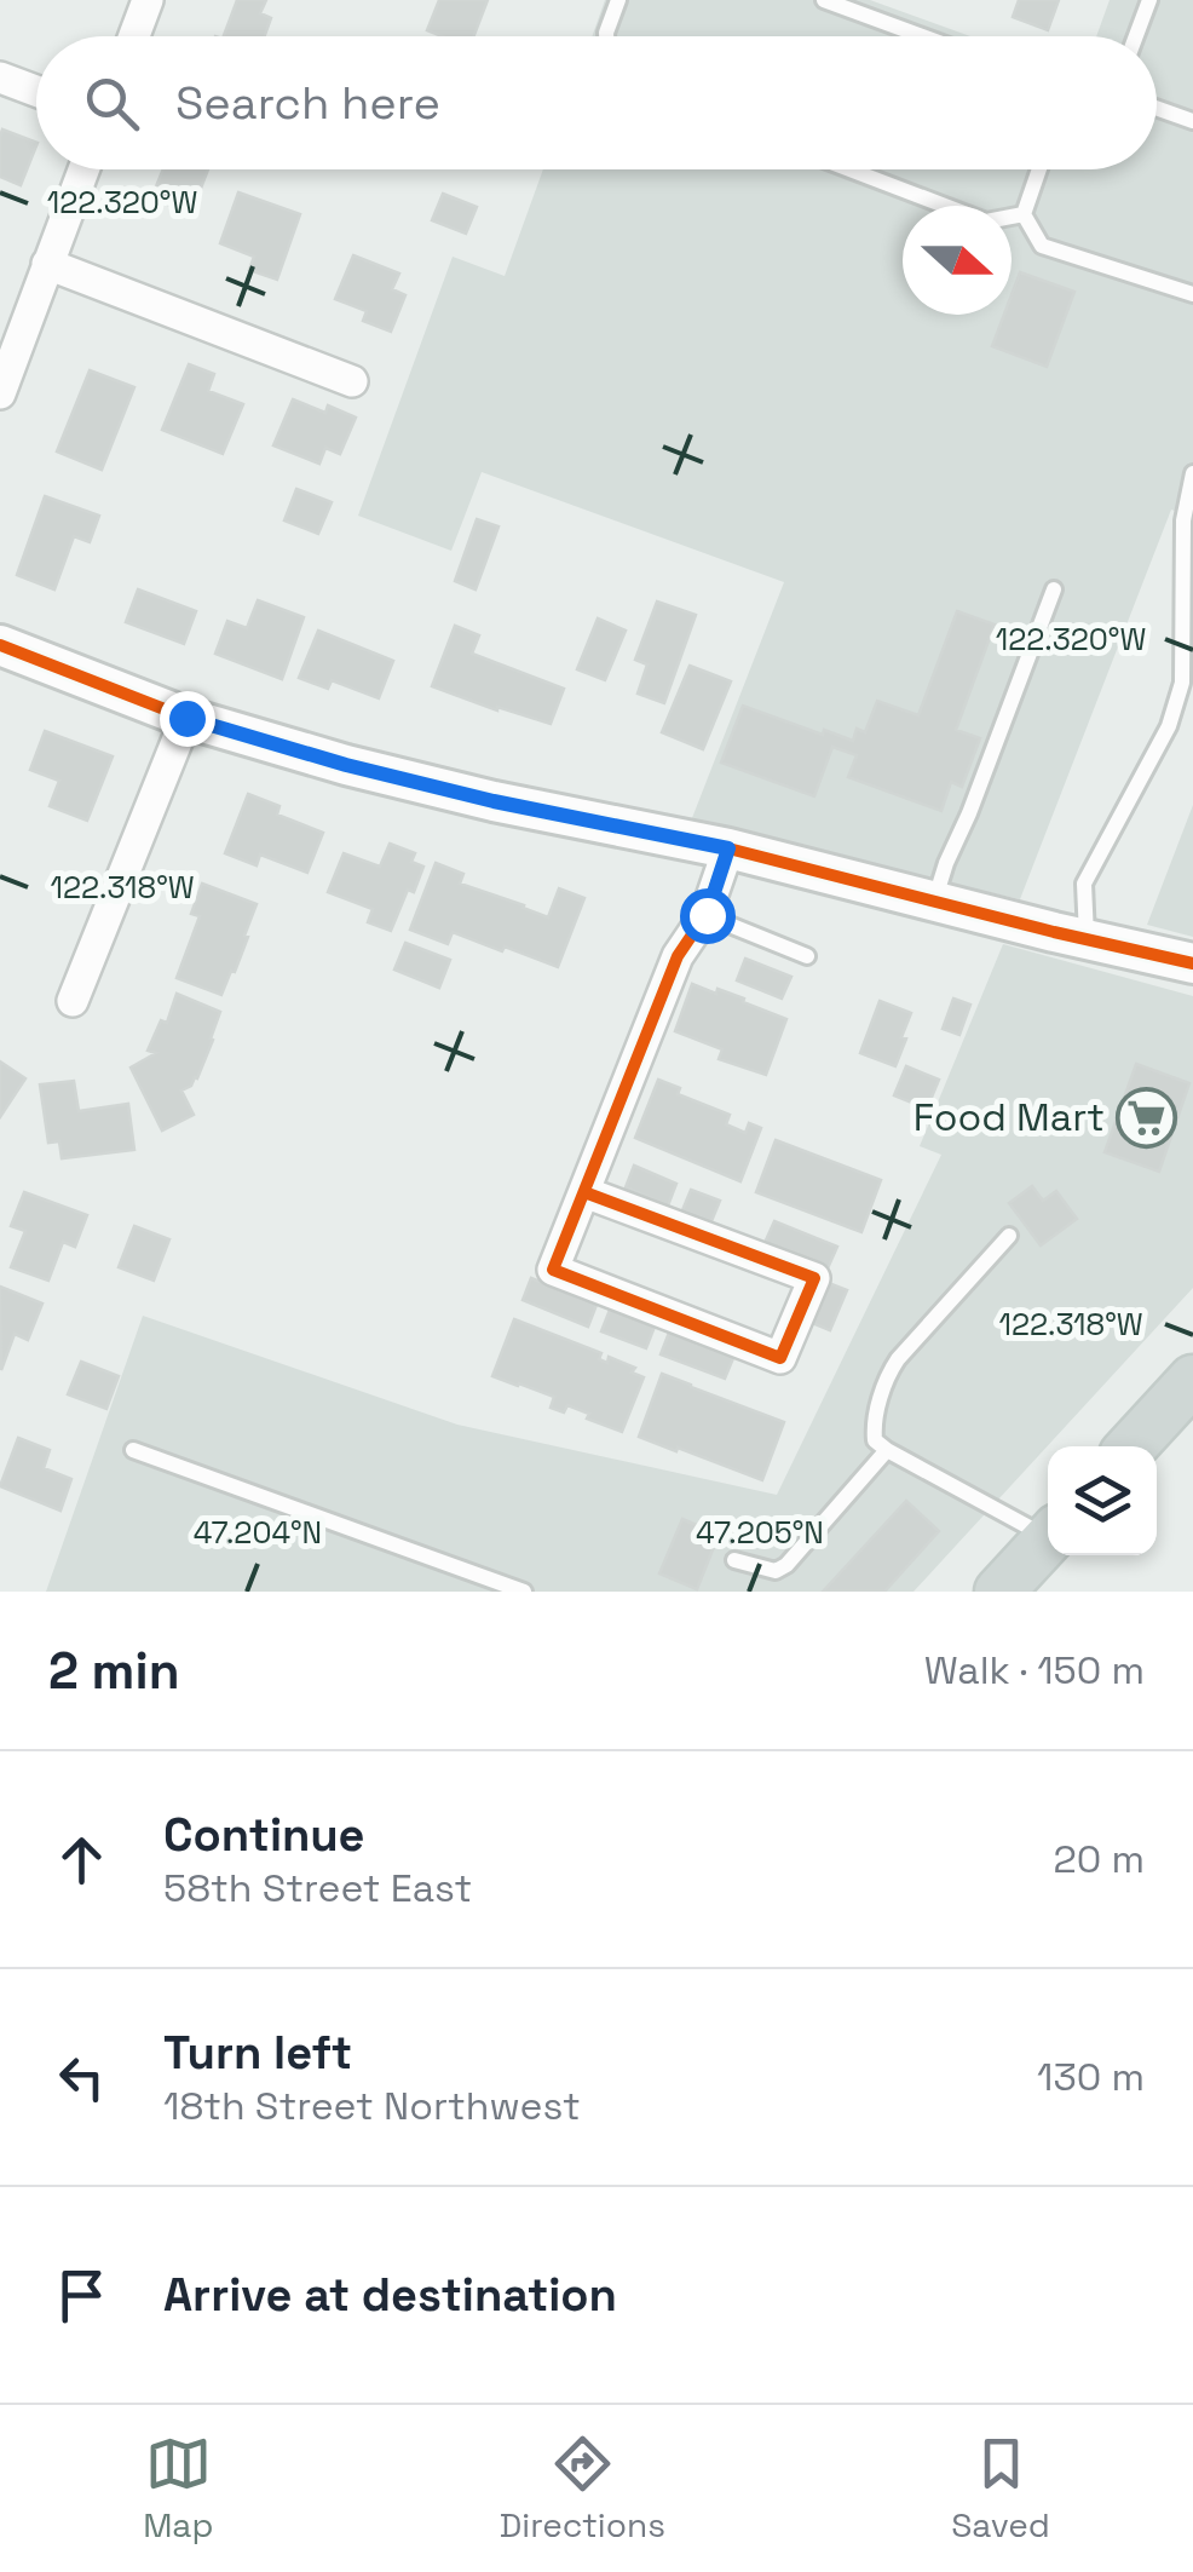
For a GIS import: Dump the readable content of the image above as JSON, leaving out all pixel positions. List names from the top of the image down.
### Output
{
  "places": {
    "supermarket": ["Food Mart"]
  },
  "north": "right",
  "page": {
    "search": "Search here",
    "heading": ["2 min", "Walk · 150 m"],
    "list": [
      ["Continue", "58th Street East", "20 m"],
      ["Turn left", "18th Street Northwest", "130 m"],
      "Arrive at destination"
    ],
    "nav": ["Map", "Directions", "Saved"]
  },
  "coordinates": [
    "122.320°W",
    "122.318°W",
    "47.204°N",
    "47.205°N"
  ]
}
